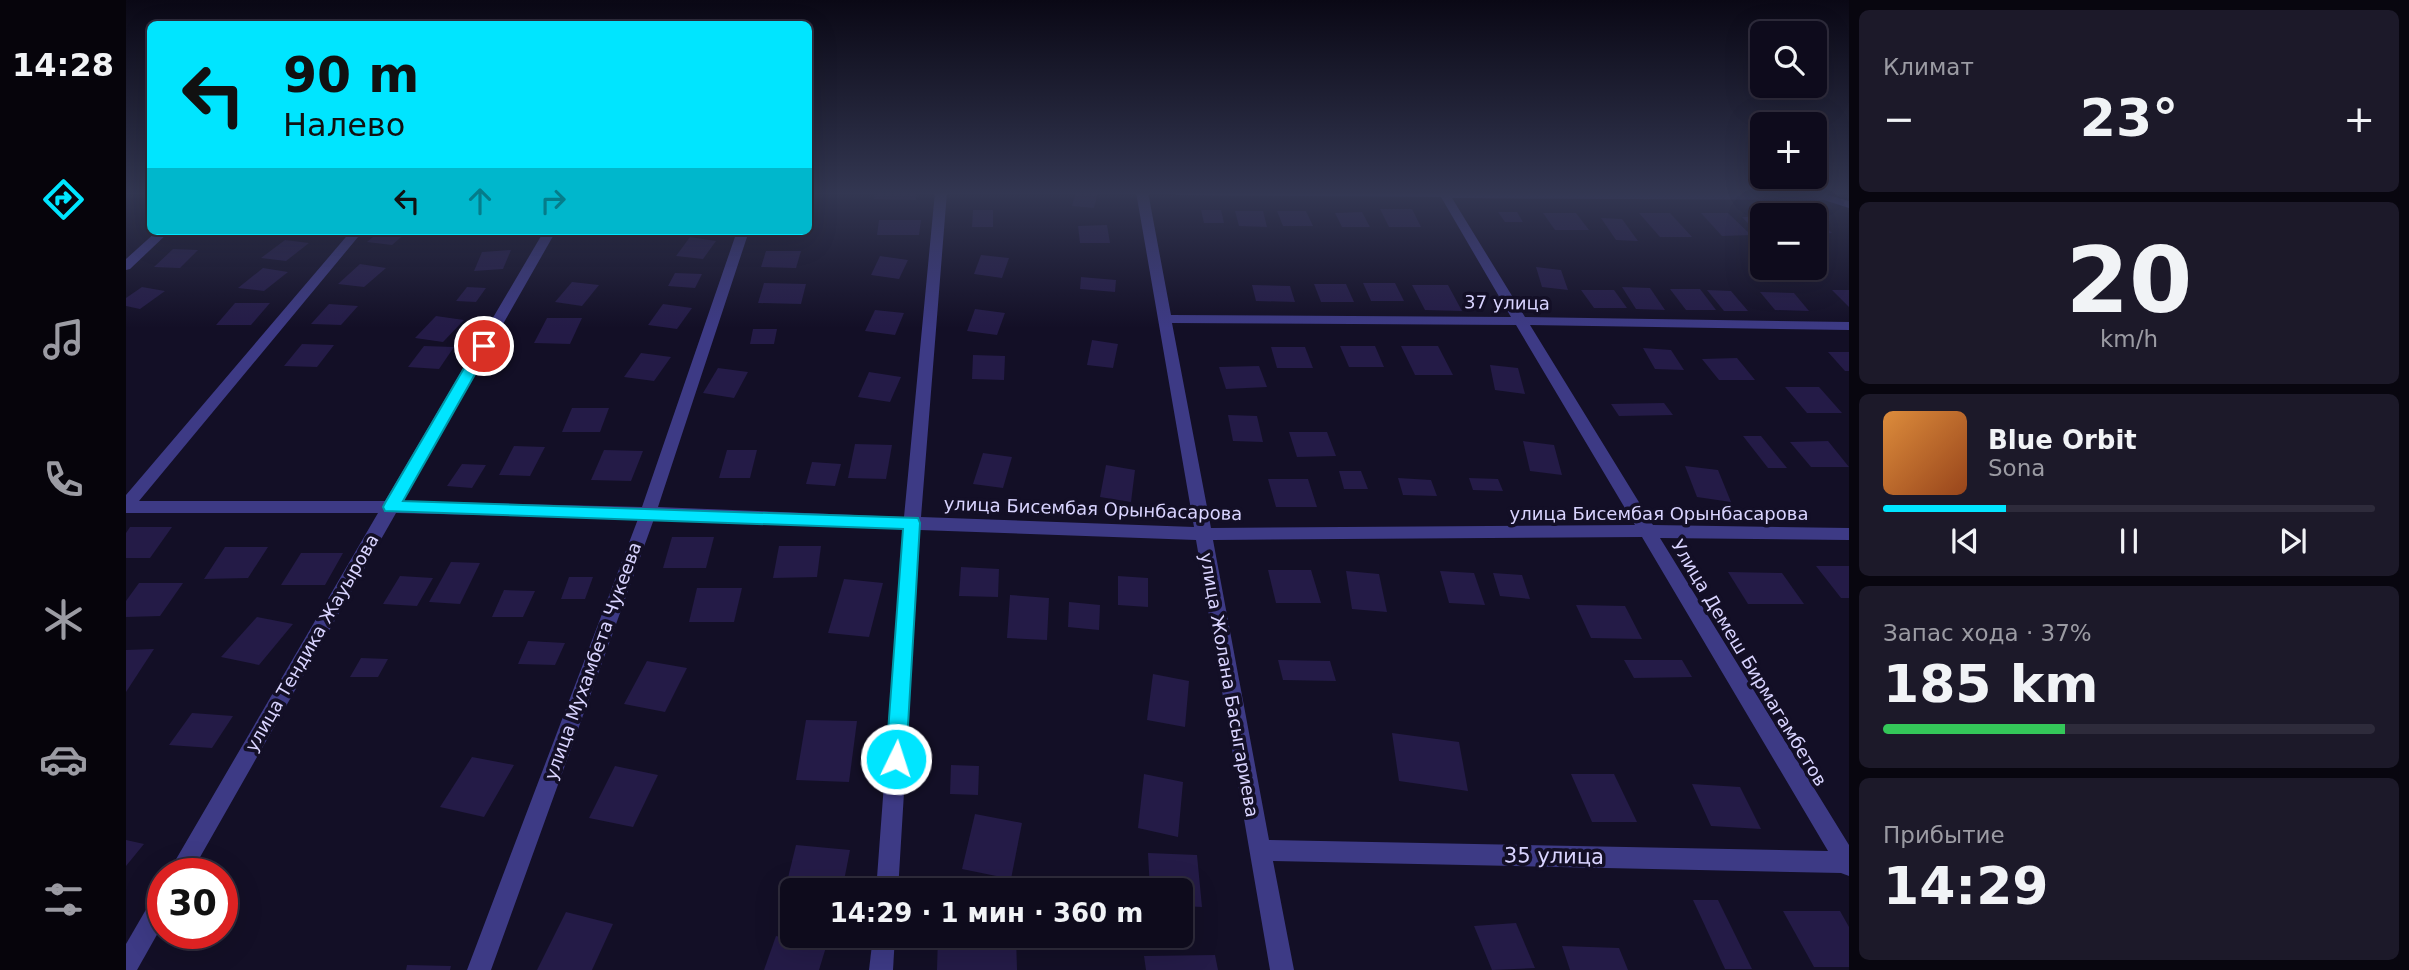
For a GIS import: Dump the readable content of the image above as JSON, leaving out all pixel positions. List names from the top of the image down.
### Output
{
  "streets": {
    "street": [
      "37 улица",
      "улица Бисембая Орынбасарова",
      "улица Тендика Жауырова",
      "улица Мухамбета Чукеева",
      "Улица Демеш Бирмагамбетов",
      "улица Жолана Басыгариева",
      "35 улица"
    ]
  },
  "crossings": [
    ["37 улица", "Улица Демеш Бирмагамбетов"],
    ["37 улица", "улица Жолана Басыгариева"],
    ["улица Бисембая Орынбасарова", "улица Тендика Жауырова"],
    ["улица Бисембая Орынбасарова", "улица Мухамбета Чукеева"],
    ["улица Бисембая Орынбасарова", "Улица Демеш Бирмагамбетов"],
    ["улица Бисембая Орынбасарова", "улица Жолана Басыгариева"],
    ["Улица Демеш Бирмагамбетов", "35 улица"],
    ["улица Жолана Басыгариева", "35 улица"]
  ],
  "page": {
    "tabs": "14:28",
    "tile": [
      "Климат",
      ["20", "km/h"],
      ["Запас хода · 37%", "185 km"],
      ["Прибытие", "14:29"]
    ],
    "map_buttons": ["+", "−"],
    "turn": ["90 m", "Налево"],
    "heat": ["−", "23°", "+"],
    "song": ["Blue Orbit", "Sona"],
    "limit": "30",
    "trip": "14:29 · 1 мин · 360 m"
  }
}
